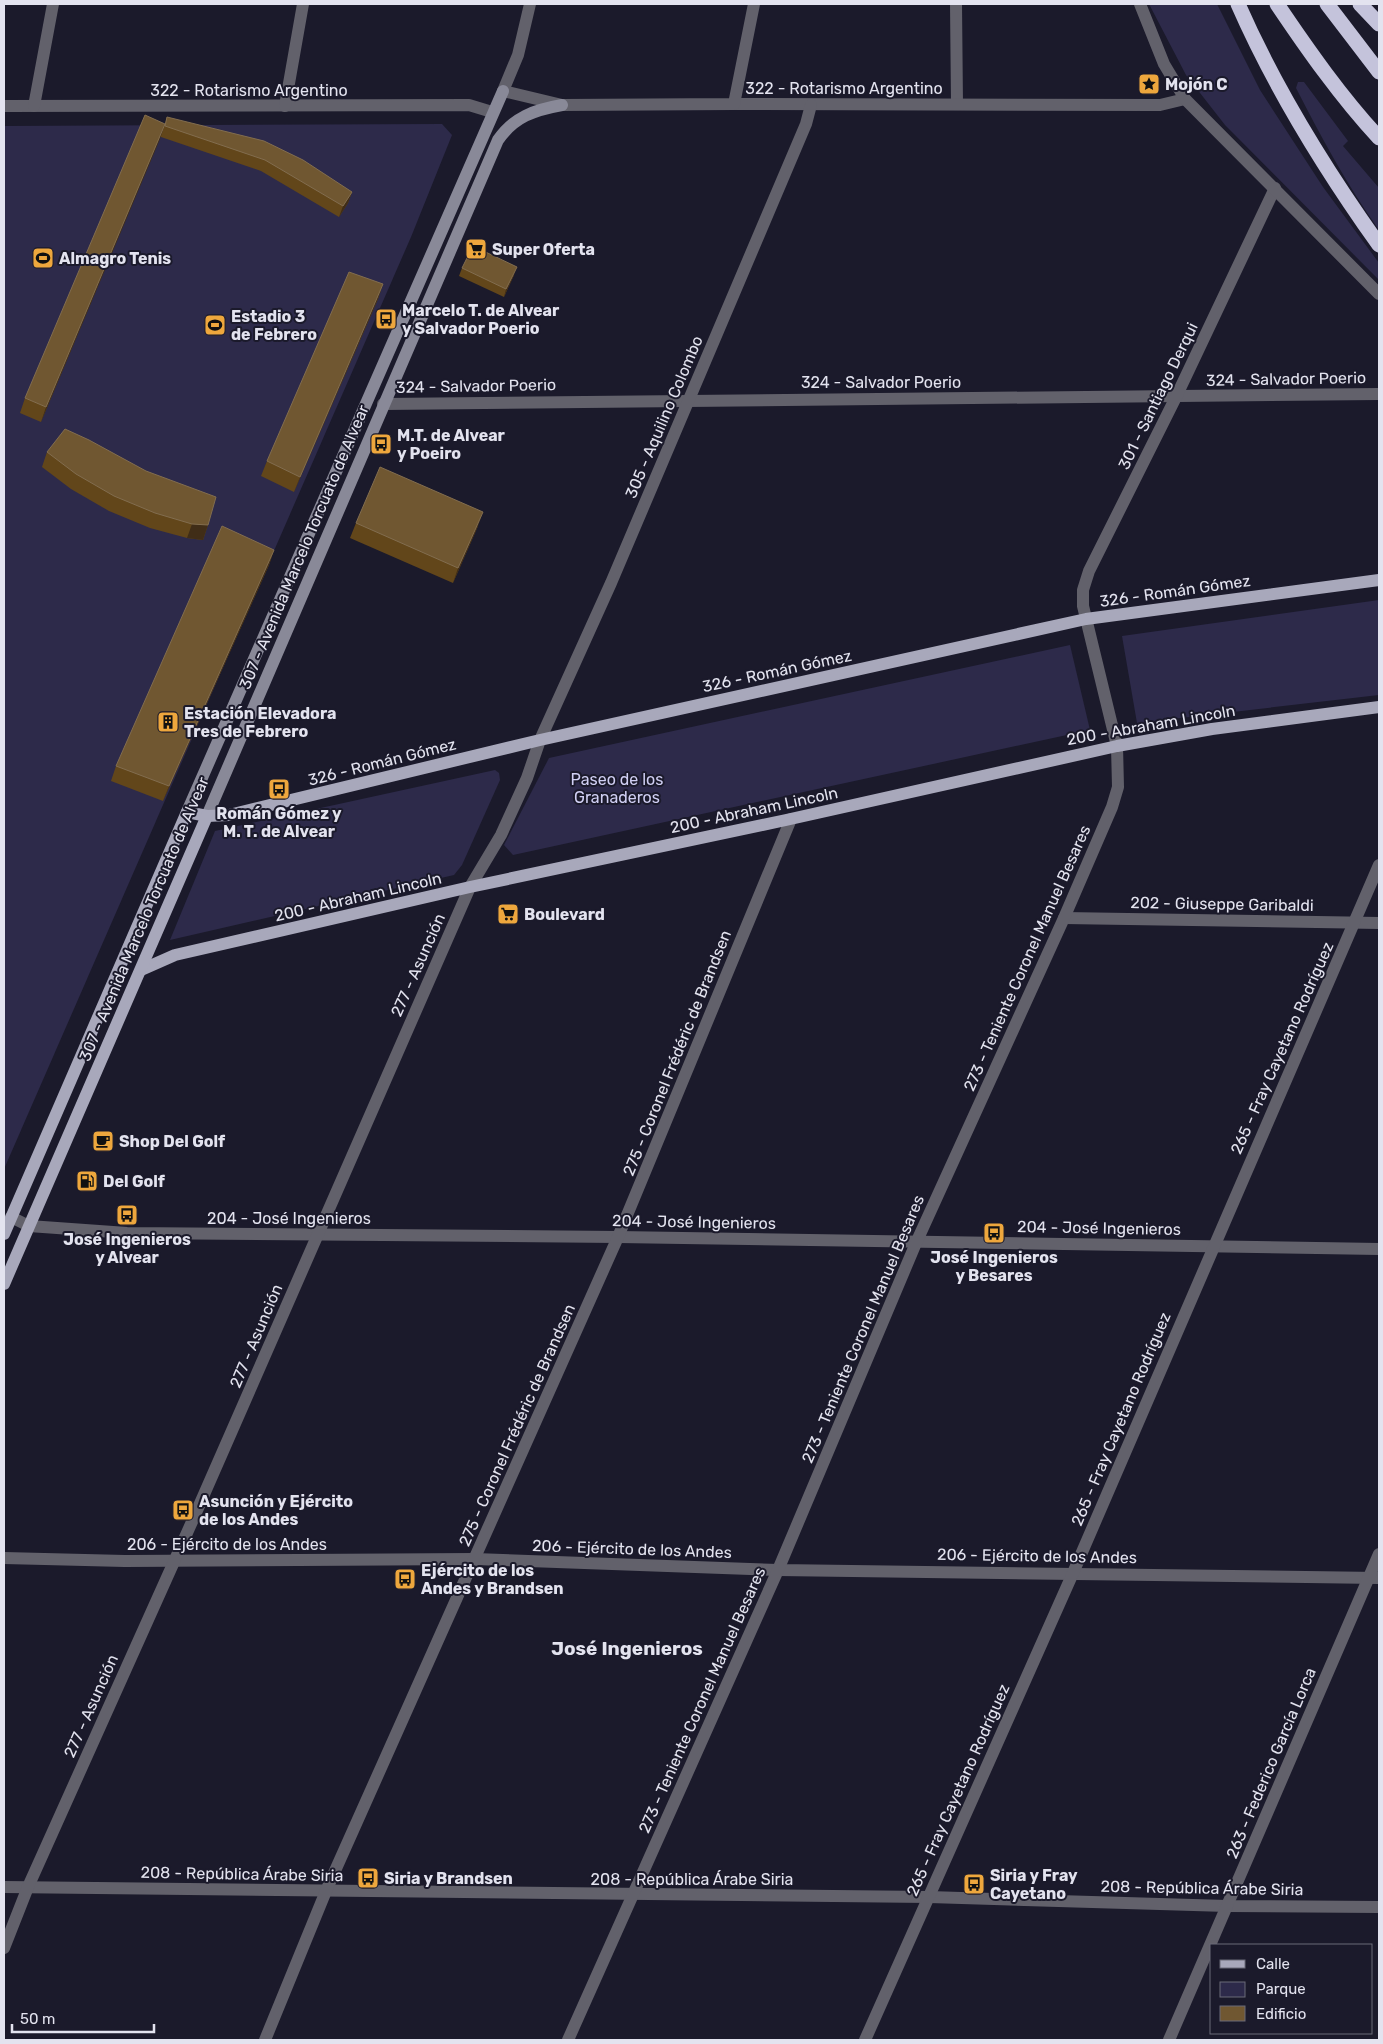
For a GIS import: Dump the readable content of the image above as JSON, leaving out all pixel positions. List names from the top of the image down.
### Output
{
  "streets": {
    "main road": ["307 - Avenida Marcelo Torcuato de Alvear", "326 - Román Gómez", "200 - Abraham Lincoln"],
    "street": [
      "322 - Rotarismo Argentino",
      "324 - Salvador Poerio",
      "301 - Santiago Derqui",
      "305 - Aquilino Colombo",
      "202 - Giuseppe Garibaldi",
      "273 - Teniente Coronel Manuel Besares",
      "277 - Asunción",
      "265 - Fray Cayetano Rodríguez",
      "275 - Coronel Frédéric de Brandsen",
      "204 - José Ingenieros",
      "206 - Ejército de los Andes",
      "263 - Federico García Lorca",
      "208 - República Árabe Siria"
    ]
  },
  "crossings": [
    ["322 - Rotarismo Argentino", "305 - Aquilino Colombo"],
    ["322 - Rotarismo Argentino", "307 - Avenida Marcelo Torcuato de Alvear"],
    ["324 - Salvador Poerio", "301 - Santiago Derqui"],
    ["324 - Salvador Poerio", "305 - Aquilino Colombo"],
    ["324 - Salvador Poerio", "307 - Avenida Marcelo Torcuato de Alvear"],
    ["301 - Santiago Derqui", "326 - Román Gómez"],
    ["301 - Santiago Derqui", "273 - Teniente Coronel Manuel Besares"],
    ["305 - Aquilino Colombo", "326 - Román Gómez"],
    ["305 - Aquilino Colombo", "277 - Asunción"],
    ["307 - Avenida Marcelo Torcuato de Alvear", "326 - Román Gómez"],
    ["307 - Avenida Marcelo Torcuato de Alvear", "200 - Abraham Lincoln"],
    ["307 - Avenida Marcelo Torcuato de Alvear", "204 - José Ingenieros"],
    ["326 - Román Gómez", "273 - Teniente Coronel Manuel Besares"],
    ["326 - Román Gómez", "277 - Asunción"],
    ["200 - Abraham Lincoln", "273 - Teniente Coronel Manuel Besares"],
    ["200 - Abraham Lincoln", "277 - Asunción"],
    ["200 - Abraham Lincoln", "275 - Coronel Frédéric de Brandsen"],
    ["202 - Giuseppe Garibaldi", "273 - Teniente Coronel Manuel Besares"],
    ["202 - Giuseppe Garibaldi", "265 - Fray Cayetano Rodríguez"],
    ["273 - Teniente Coronel Manuel Besares", "204 - José Ingenieros"],
    ["273 - Teniente Coronel Manuel Besares", "206 - Ejército de los Andes"],
    ["273 - Teniente Coronel Manuel Besares", "208 - República Árabe Siria"],
    ["277 - Asunción", "204 - José Ingenieros"],
    ["277 - Asunción", "206 - Ejército de los Andes"],
    ["277 - Asunción", "208 - República Árabe Siria"],
    ["265 - Fray Cayetano Rodríguez", "204 - José Ingenieros"],
    ["265 - Fray Cayetano Rodríguez", "206 - Ejército de los Andes"],
    ["265 - Fray Cayetano Rodríguez", "208 - República Árabe Siria"],
    ["275 - Coronel Frédéric de Brandsen", "204 - José Ingenieros"],
    ["275 - Coronel Frédéric de Brandsen", "206 - Ejército de los Andes"],
    ["275 - Coronel Frédéric de Brandsen", "208 - República Árabe Siria"],
    ["206 - Ejército de los Andes", "263 - Federico García Lorca"],
    ["263 - Federico García Lorca", "208 - República Árabe Siria"]
  ],
  "districts": ["José Ingenieros"],
  "parks": ["Paseo de los Granaderos"],
  "places": {
    "place": ["Mojón C"],
    "supermarket": ["Super Oferta", "Boulevard"],
    "sports": ["Almagro Tenis", "Estadio 3 de Febrero"],
    "bus stop": [
      "Marcelo T. de Alvear y Salvador Poerio",
      "M.T. de Alvear y Poeiro",
      "Román Gómez y M. T. de Alvear",
      "José Ingenieros y Alvear",
      "José Ingenieros y Besares",
      "Asunción y Ejército de los Andes",
      "Ejército de los Andes y Brandsen",
      "Siria y Brandsen",
      "Siria y Fray Cayetano"
    ],
    "building": ["Estación Elevadora Tres de Febrero"],
    "cafe": ["Shop Del Golf"],
    "fuel station": ["Del Golf"]
  },
  "legend": ["Calle", "Parque", "Edificio"],
  "scale_bar": "50 m"
}
